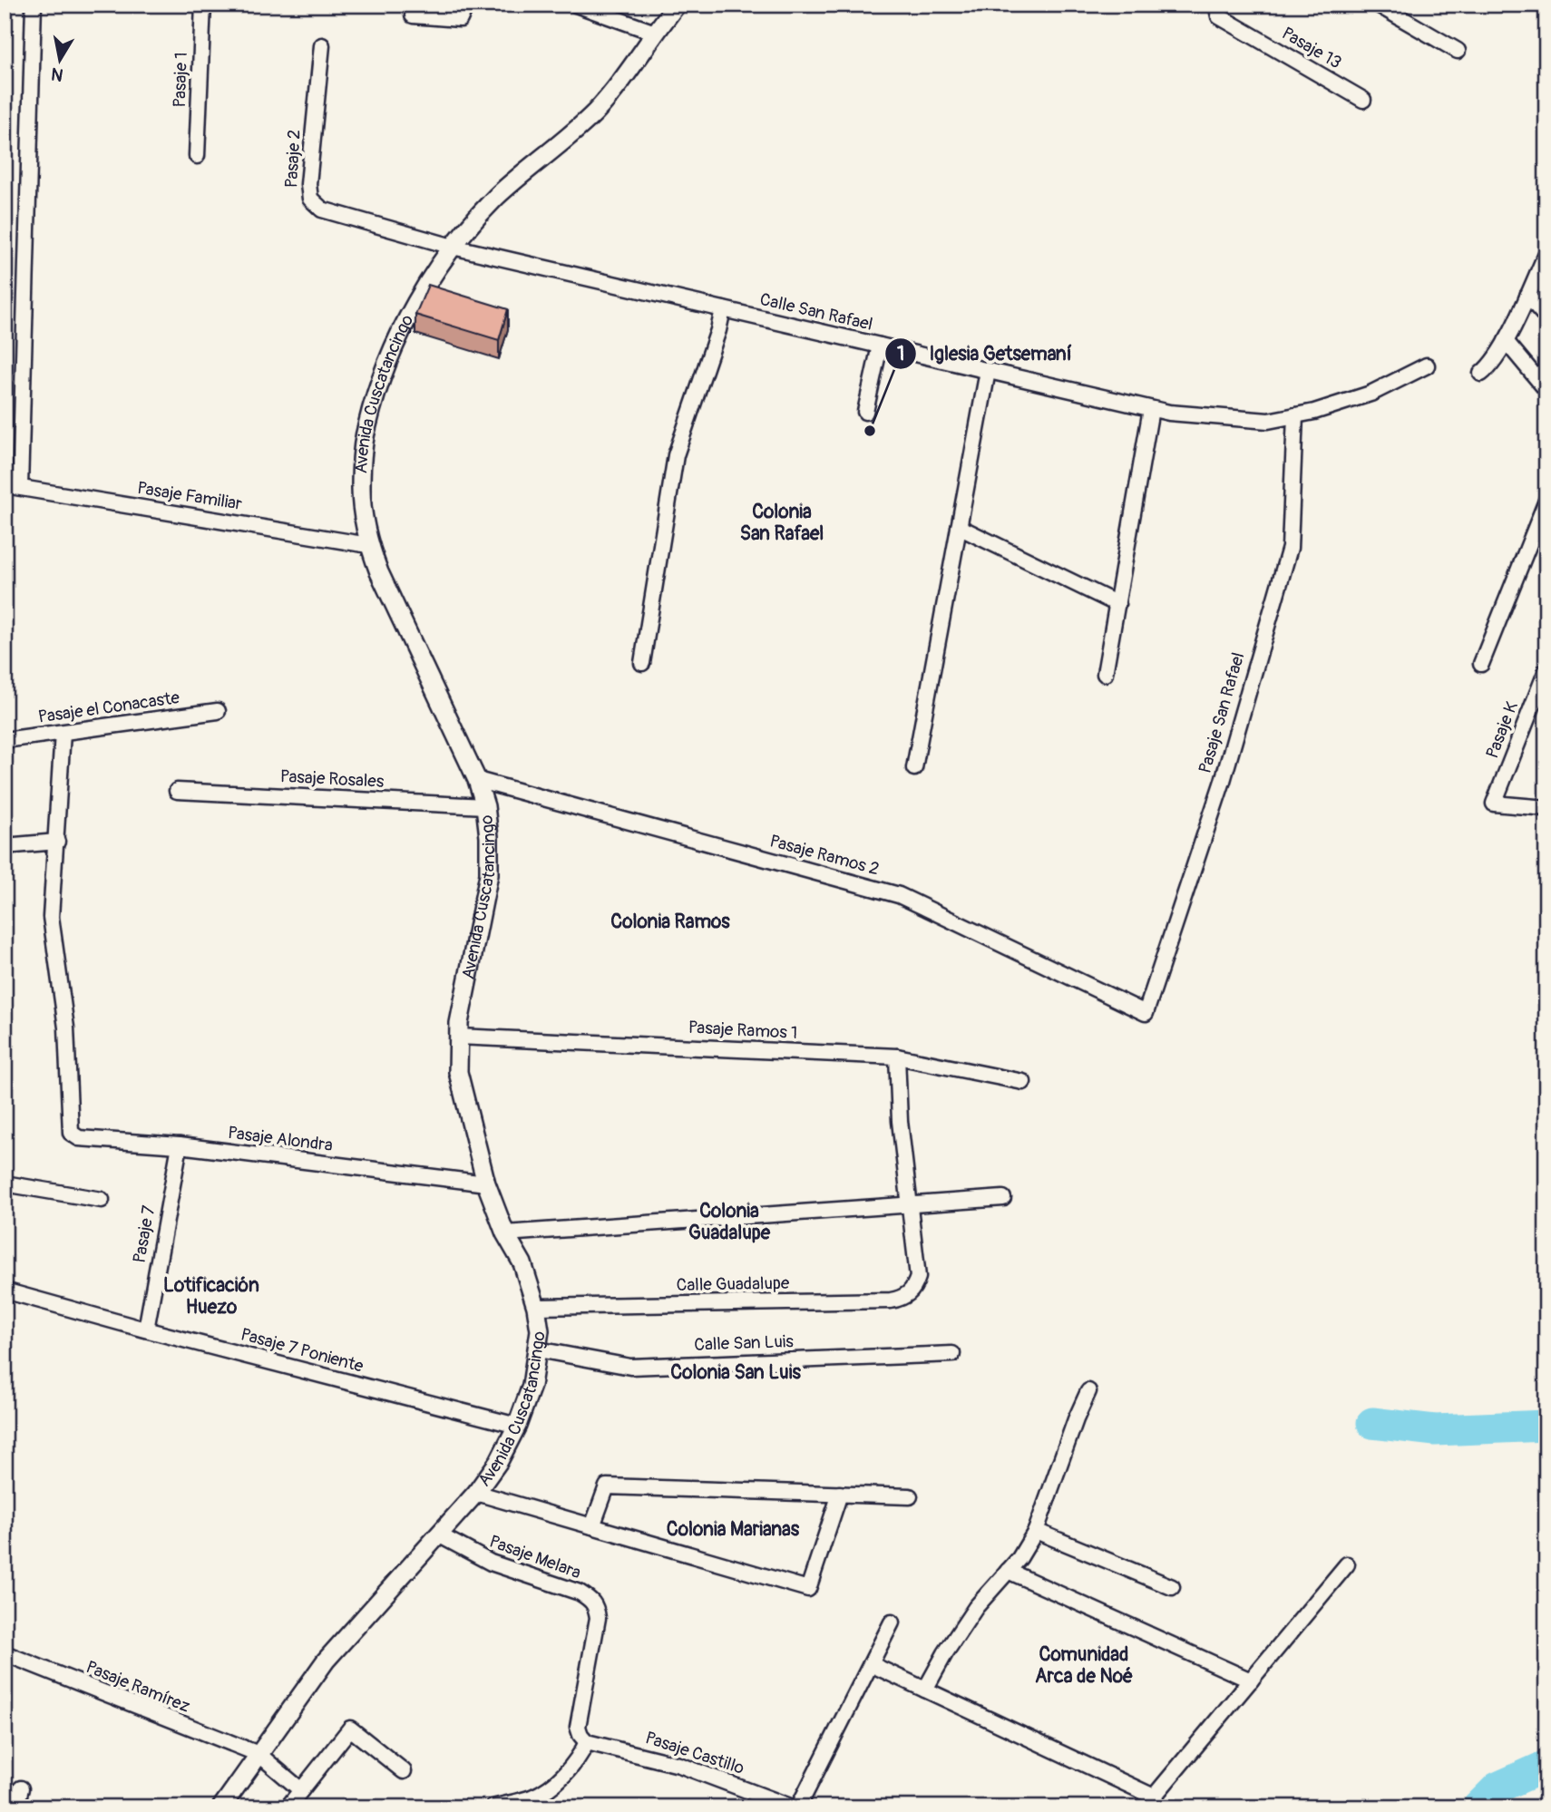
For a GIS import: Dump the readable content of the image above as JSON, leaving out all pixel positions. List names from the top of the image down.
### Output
{
  "streets": {
    "street": [
      "Pasaje 13",
      "Pasaje 1",
      "Pasaje 2",
      "Calle San Rafael",
      "Avenida Cuscatancingo",
      "Pasaje Familiar",
      "Pasaje el Conacaste",
      "Pasaje San Rafael",
      "Pasaje K",
      "Pasaje Rosales",
      "Pasaje Ramos 2",
      "Pasaje Ramos 1",
      "Pasaje Alondra",
      "Pasaje 7",
      "Calle Guadalupe",
      "Calle San Luis",
      "Pasaje 7 Poniente",
      "Pasaje Melara",
      "Pasaje Ramírez",
      "Pasaje Castillo"
    ]
  },
  "crossings": [
    ["Pasaje 2", "Calle San Rafael"],
    ["Pasaje 2", "Avenida Cuscatancingo"],
    ["Calle San Rafael", "Avenida Cuscatancingo"],
    ["Calle San Rafael", "Pasaje San Rafael"],
    ["Avenida Cuscatancingo", "Pasaje Familiar"],
    ["Avenida Cuscatancingo", "Pasaje Rosales"],
    ["Avenida Cuscatancingo", "Pasaje Ramos 2"],
    ["Avenida Cuscatancingo", "Pasaje Ramos 1"],
    ["Avenida Cuscatancingo", "Pasaje Alondra"],
    ["Avenida Cuscatancingo", "Calle Guadalupe"],
    ["Avenida Cuscatancingo", "Calle San Luis"],
    ["Avenida Cuscatancingo", "Pasaje 7 Poniente"],
    ["Avenida Cuscatancingo", "Pasaje Melara"],
    ["Avenida Cuscatancingo", "Pasaje Ramírez"],
    ["Pasaje San Rafael", "Pasaje Ramos 2"],
    ["Pasaje Alondra", "Pasaje 7"],
    ["Pasaje 7", "Pasaje 7 Poniente"],
    ["Pasaje Melara", "Pasaje Castillo"]
  ],
  "districts": [
    "Colonia San Rafael",
    "Colonia Ramos",
    "Colonia Guadalupe",
    "Lotificación Huezo",
    "Colonia San Luis",
    "Colonia Marianas",
    "Comunidad Arca de Noé"
  ],
  "places": ["Iglesia Getsemaní"],
  "north": "bottom"
}
